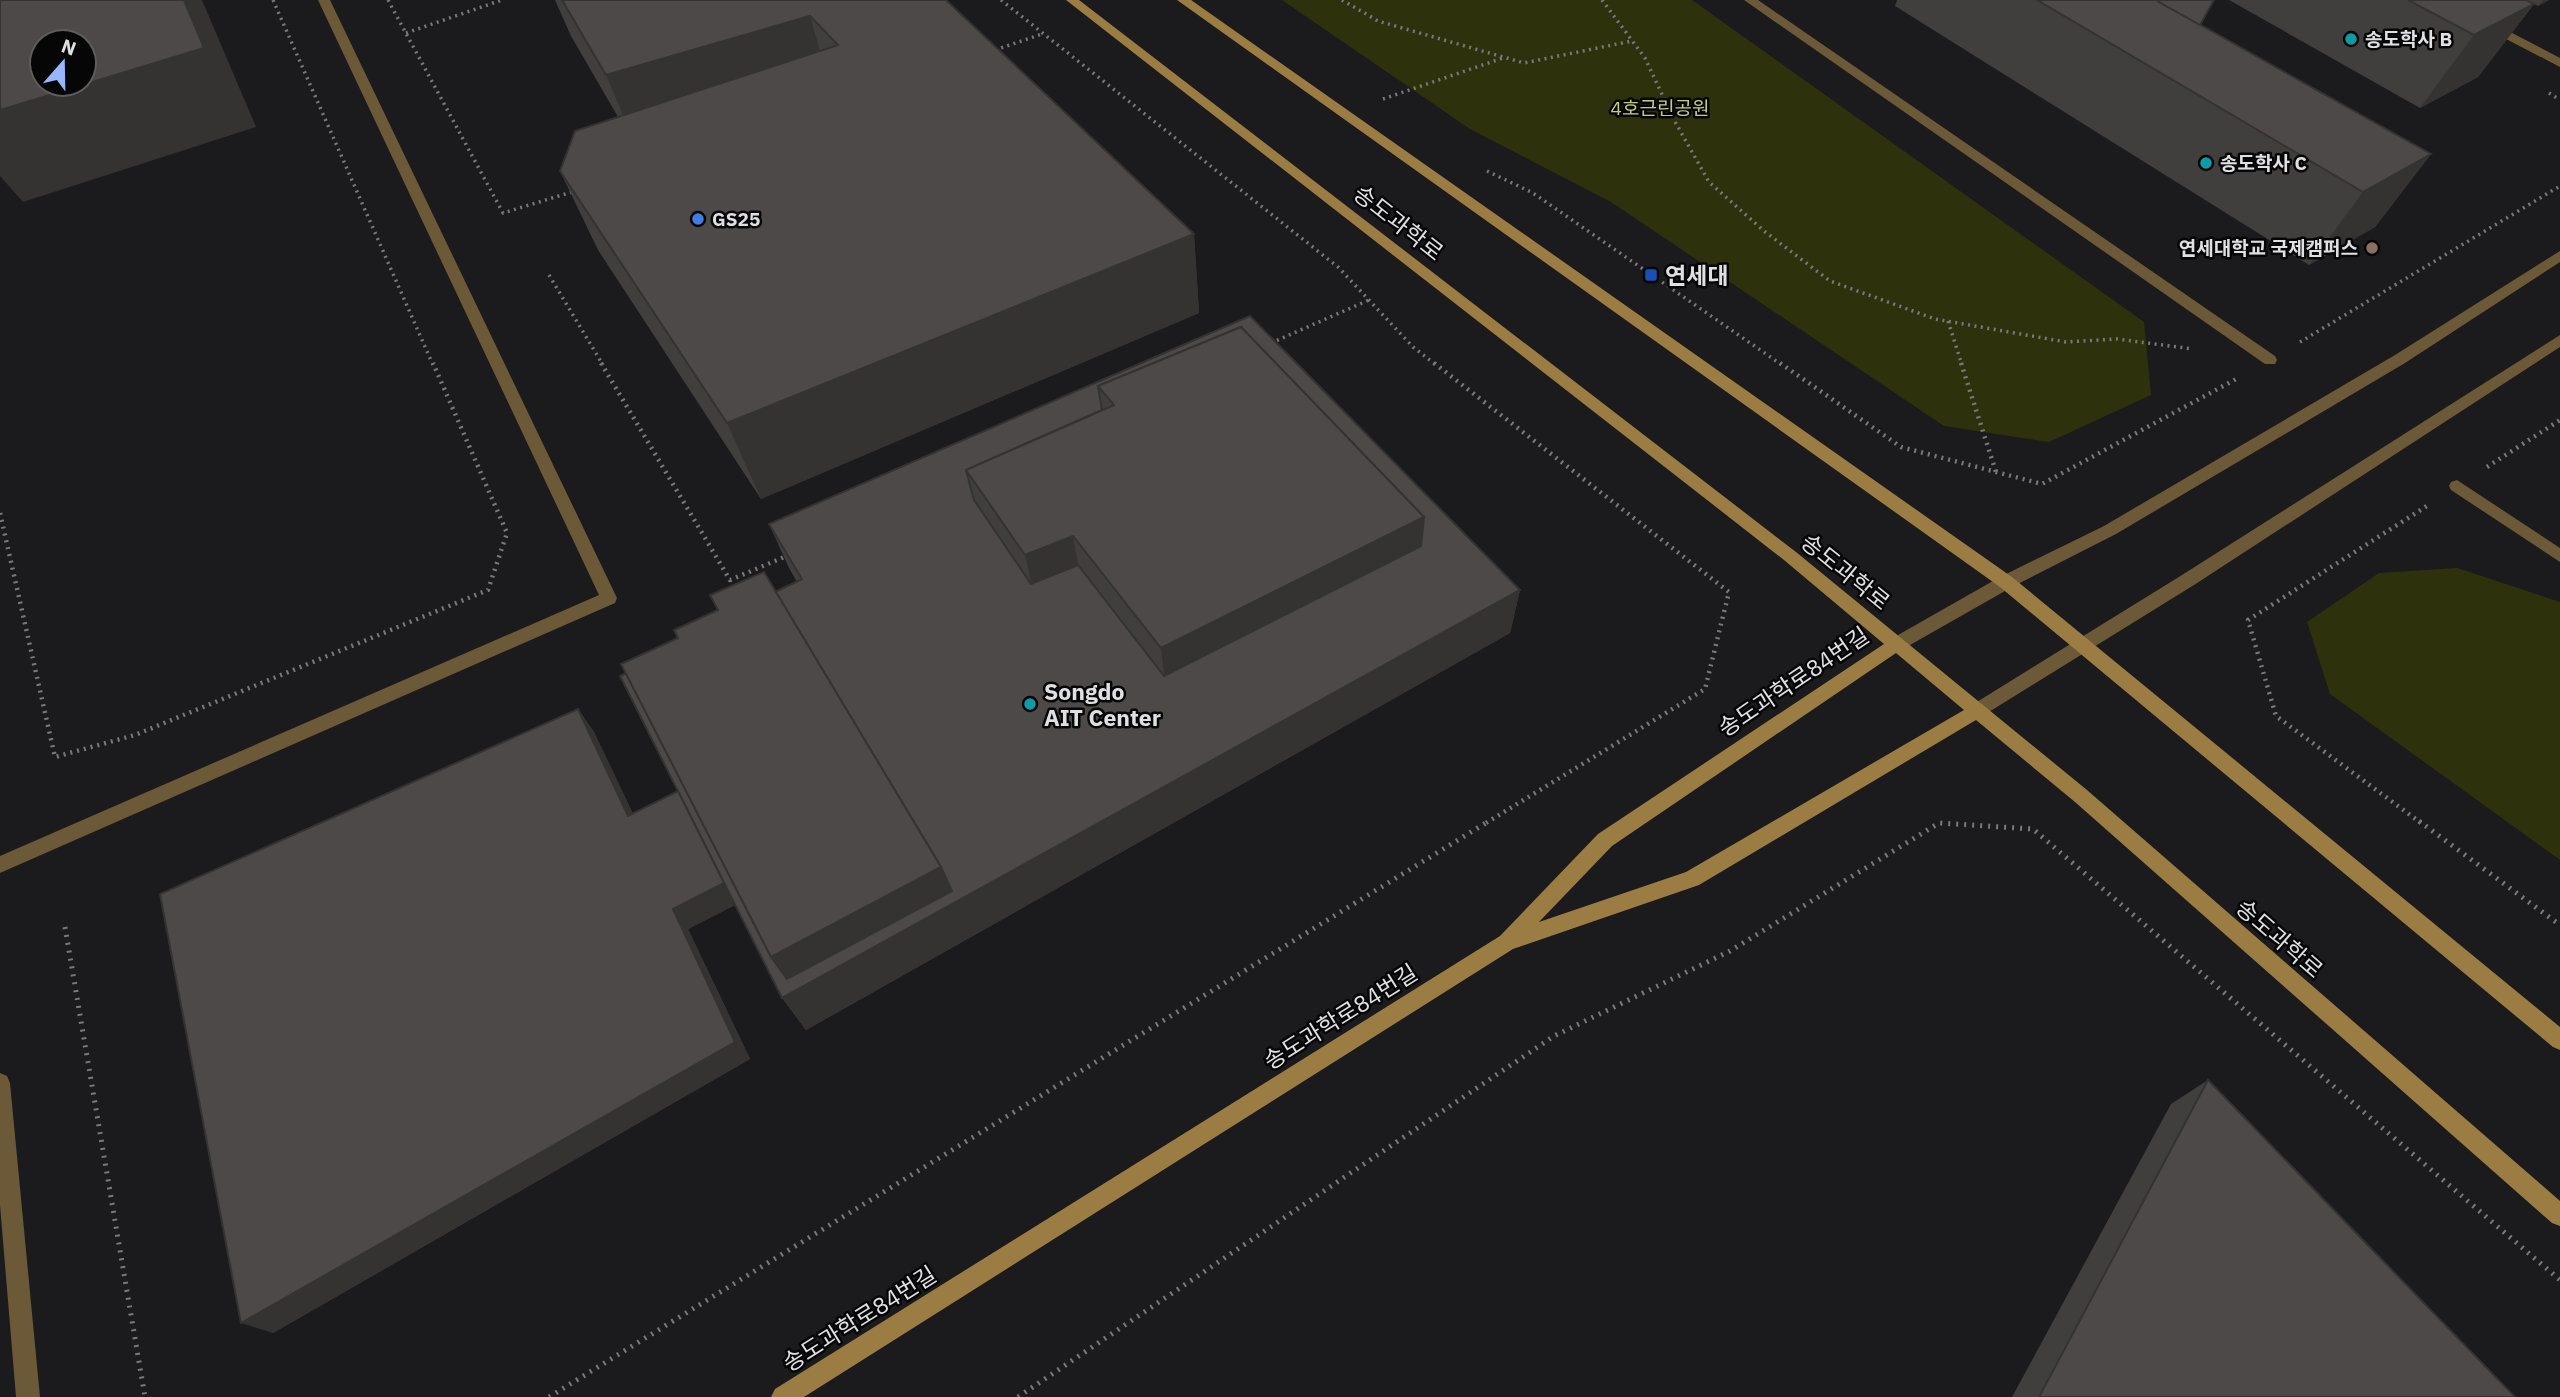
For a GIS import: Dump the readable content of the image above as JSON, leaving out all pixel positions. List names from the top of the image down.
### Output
{
  "streets": {
    "main road": ["송도과학로", "송도과학로84번길"]
  },
  "crossings": [
    ["송도과학로", "송도과학로84번길"]
  ],
  "parks": ["4호근린공원"],
  "places": {
    "other": [
      "송도학사 B",
      "송도학사 C",
      "GS25",
      "연세대학교 국제캠퍼스",
      "Songdo AIT Center"
    ],
    "transit": ["연세대"]
  },
  "north": "top"
}
